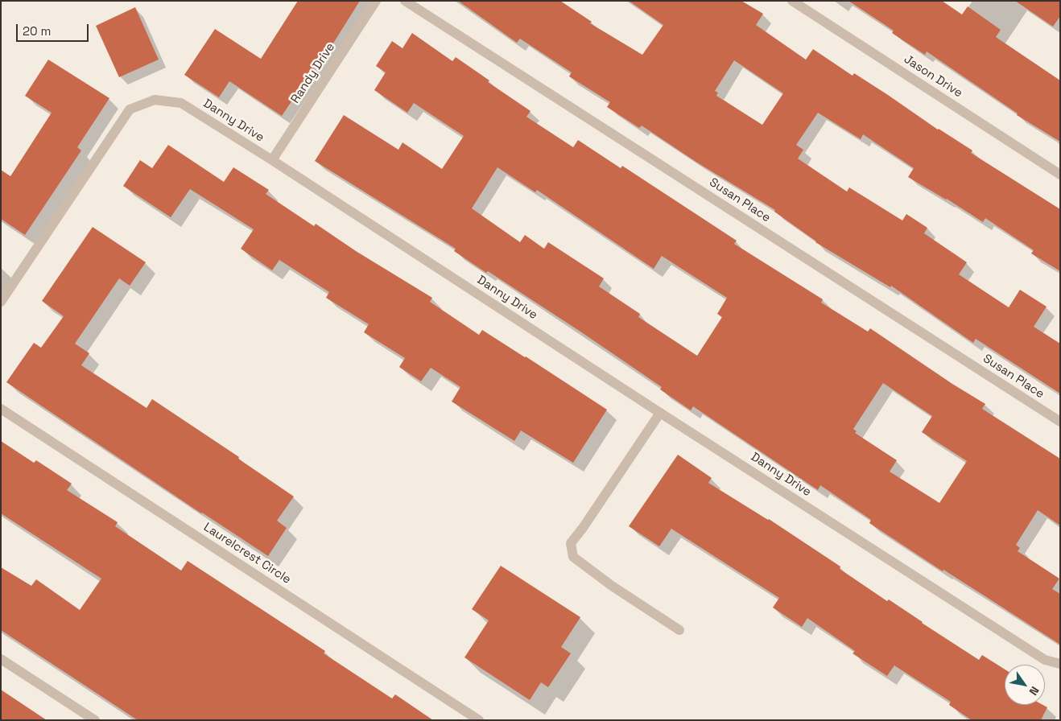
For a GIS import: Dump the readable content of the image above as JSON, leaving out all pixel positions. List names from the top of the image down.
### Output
{
  "streets": {
    "street": [
      "Randy Drive",
      "Jason Drive",
      "Danny Drive",
      "Susan Place",
      "Laurelcrest Circle"
    ]
  },
  "crossings": [
    ["Randy Drive", "Danny Drive"]
  ],
  "scale_bar": "20 m",
  "north": "bottom right"
}
